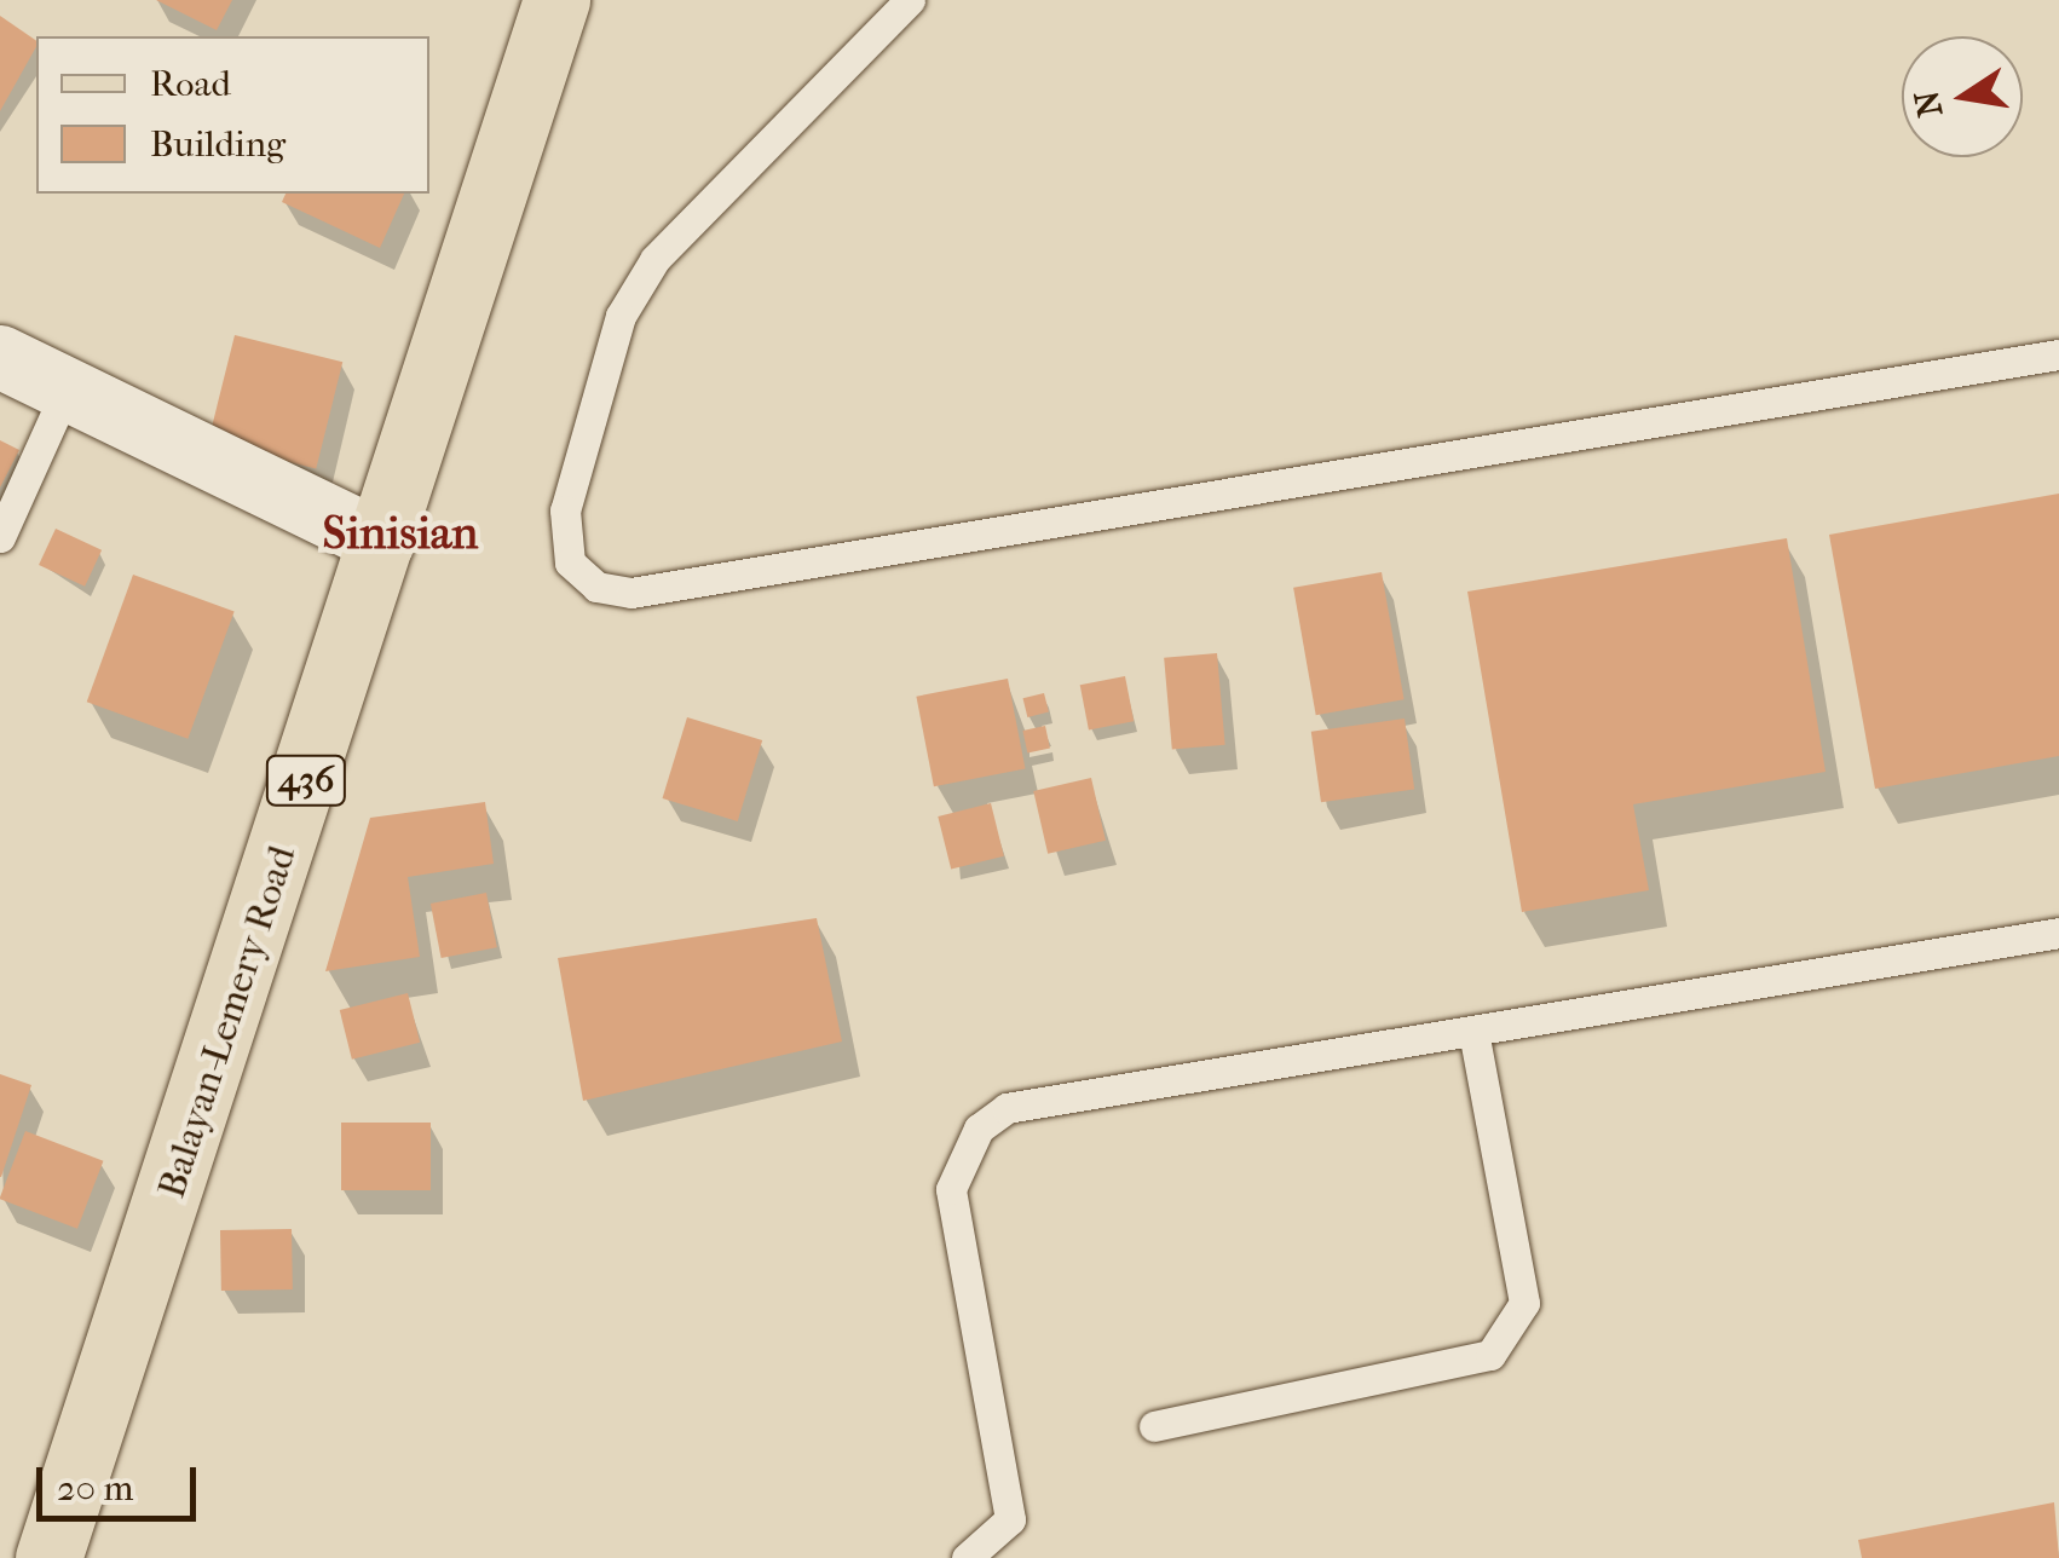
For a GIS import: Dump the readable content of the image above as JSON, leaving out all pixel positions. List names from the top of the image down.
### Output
{
  "streets": {
    "main road": ["436", "Balayan-Lemery Road"]
  },
  "districts": ["Sinisian"],
  "legend": ["Road", "Building"],
  "scale_bar": "20 m",
  "north": "left"
}
